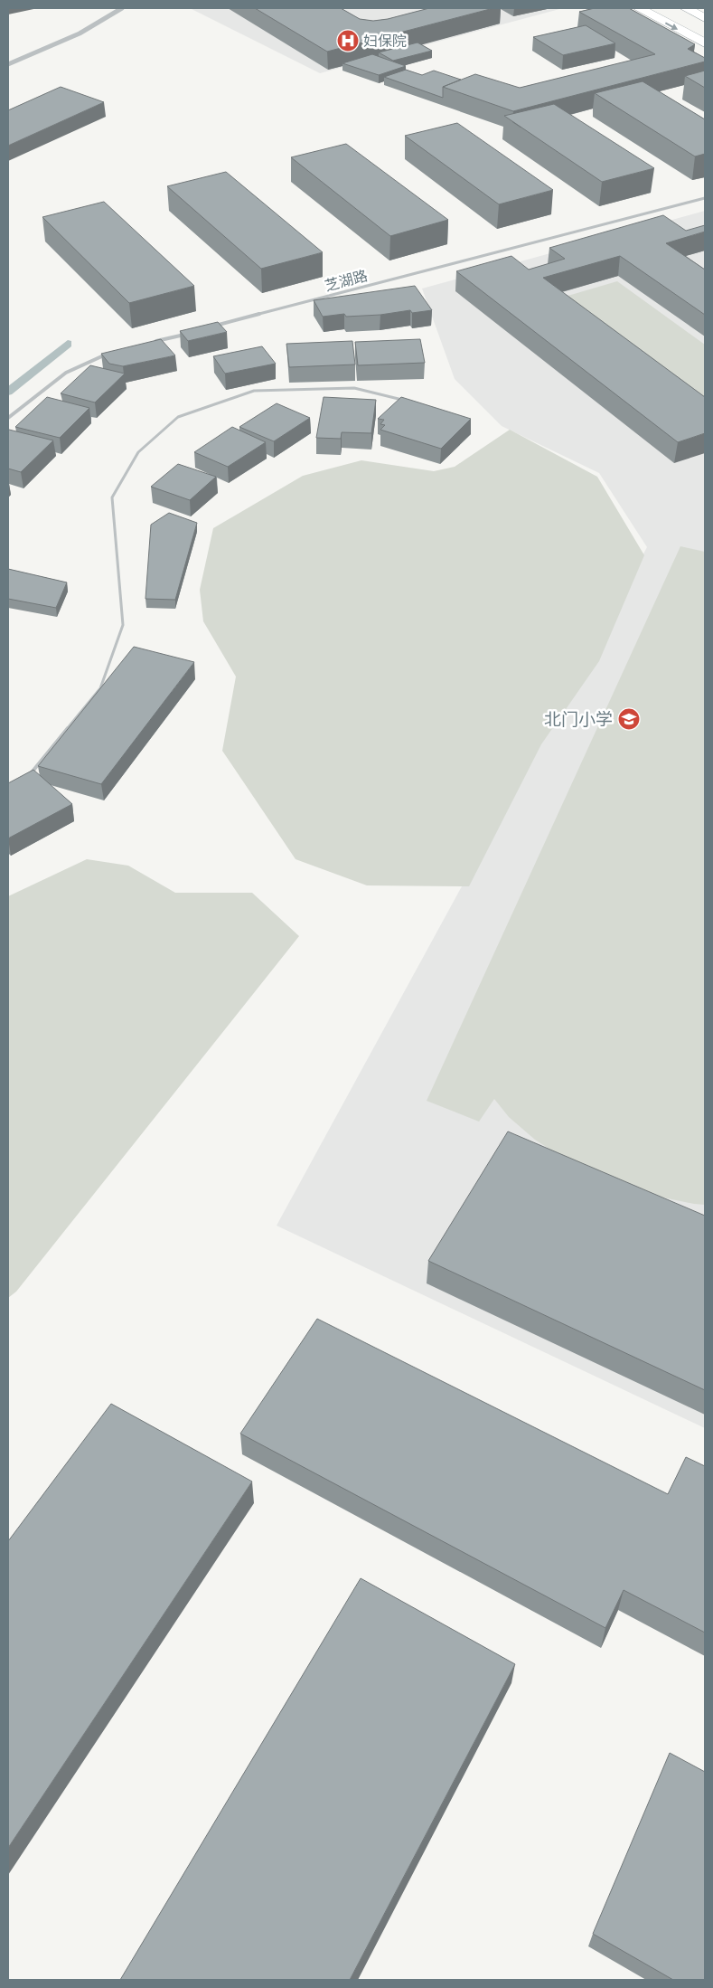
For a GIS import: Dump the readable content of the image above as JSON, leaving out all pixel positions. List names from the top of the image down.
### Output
{
  "streets": {
    "street": ["芝湖路"]
  },
  "places": {
    "hospital": ["妇保院"],
    "school or university": ["北门小学"]
  }
}
